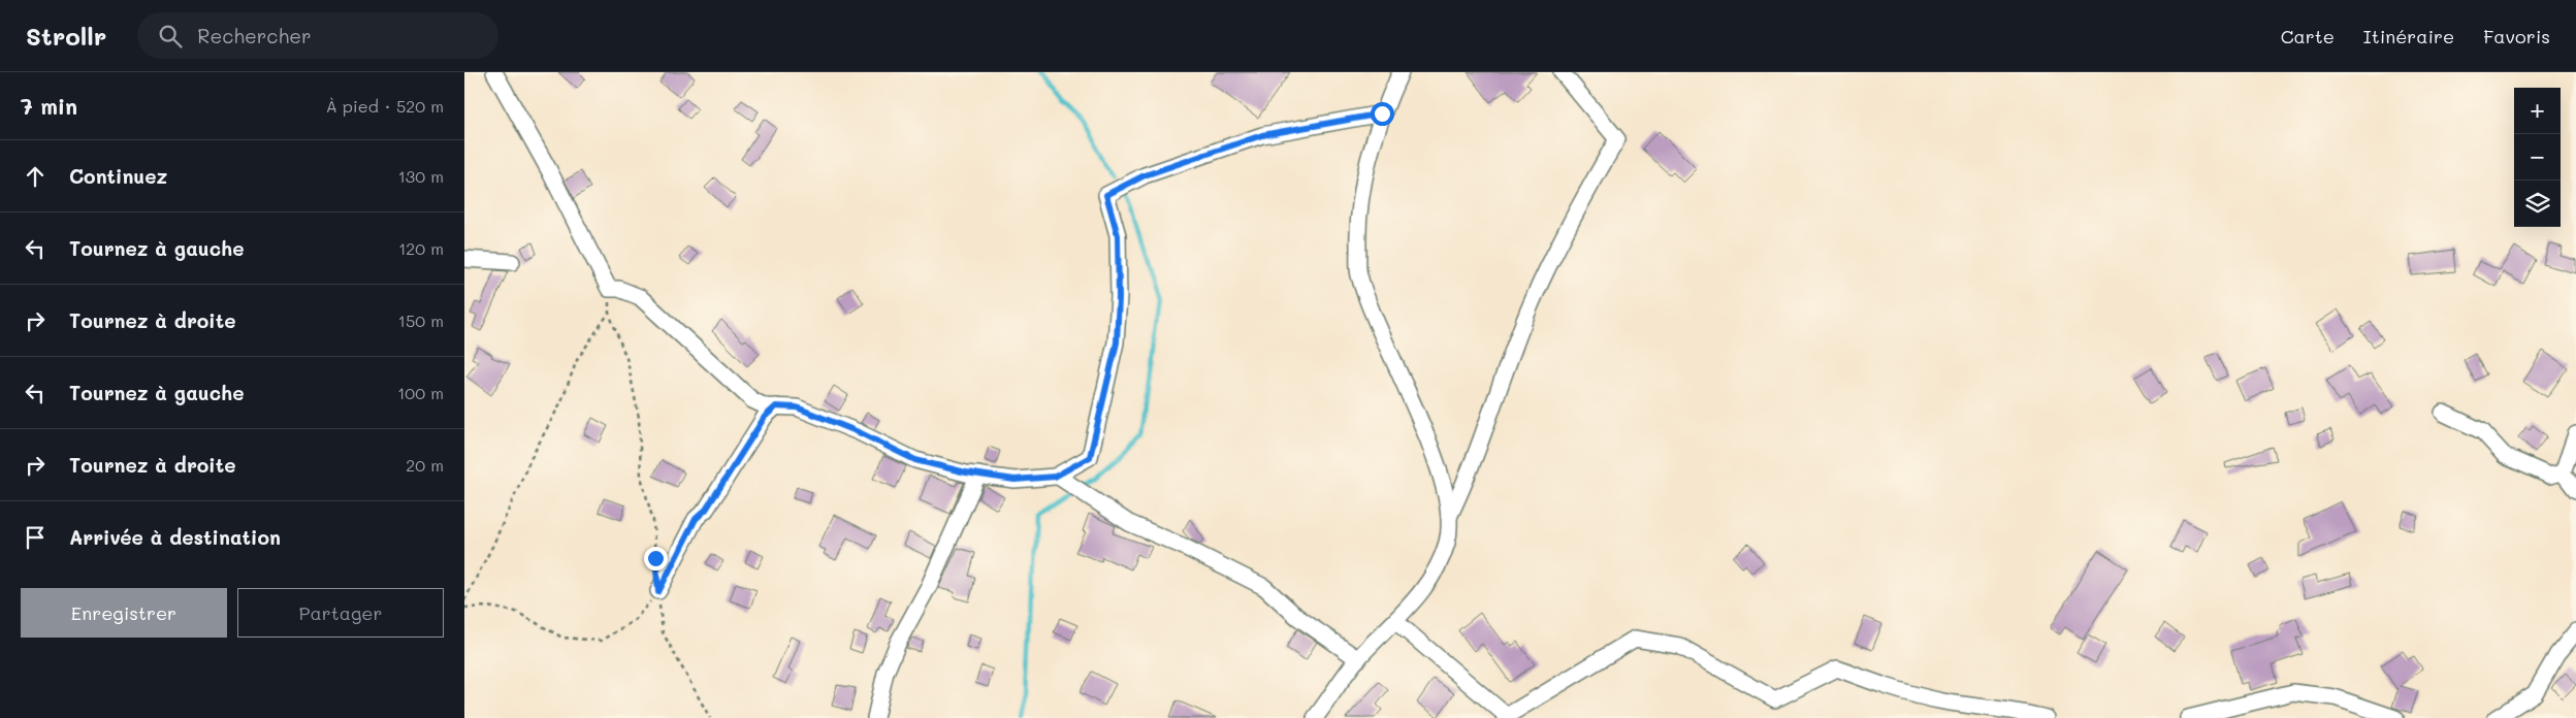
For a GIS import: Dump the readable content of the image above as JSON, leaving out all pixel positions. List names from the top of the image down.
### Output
{
  "page": {
    "header": "Strollr",
    "search": "Rechercher",
    "nav": ["Carte", "Itinéraire", "Favoris"],
    "heading": ["7 min", "À pied · 520 m"],
    "map_buttons": ["+", "−"],
    "list": [
      ["Continuez", "130 m"],
      ["Tournez à gauche", "120 m"],
      ["Tournez à droite", "150 m"],
      ["Tournez à gauche", "100 m"],
      ["Tournez à droite", "20 m"],
      "Arrivée à destination"
    ],
    "buttons": ["Enregistrer", "Partager"]
  }
}
